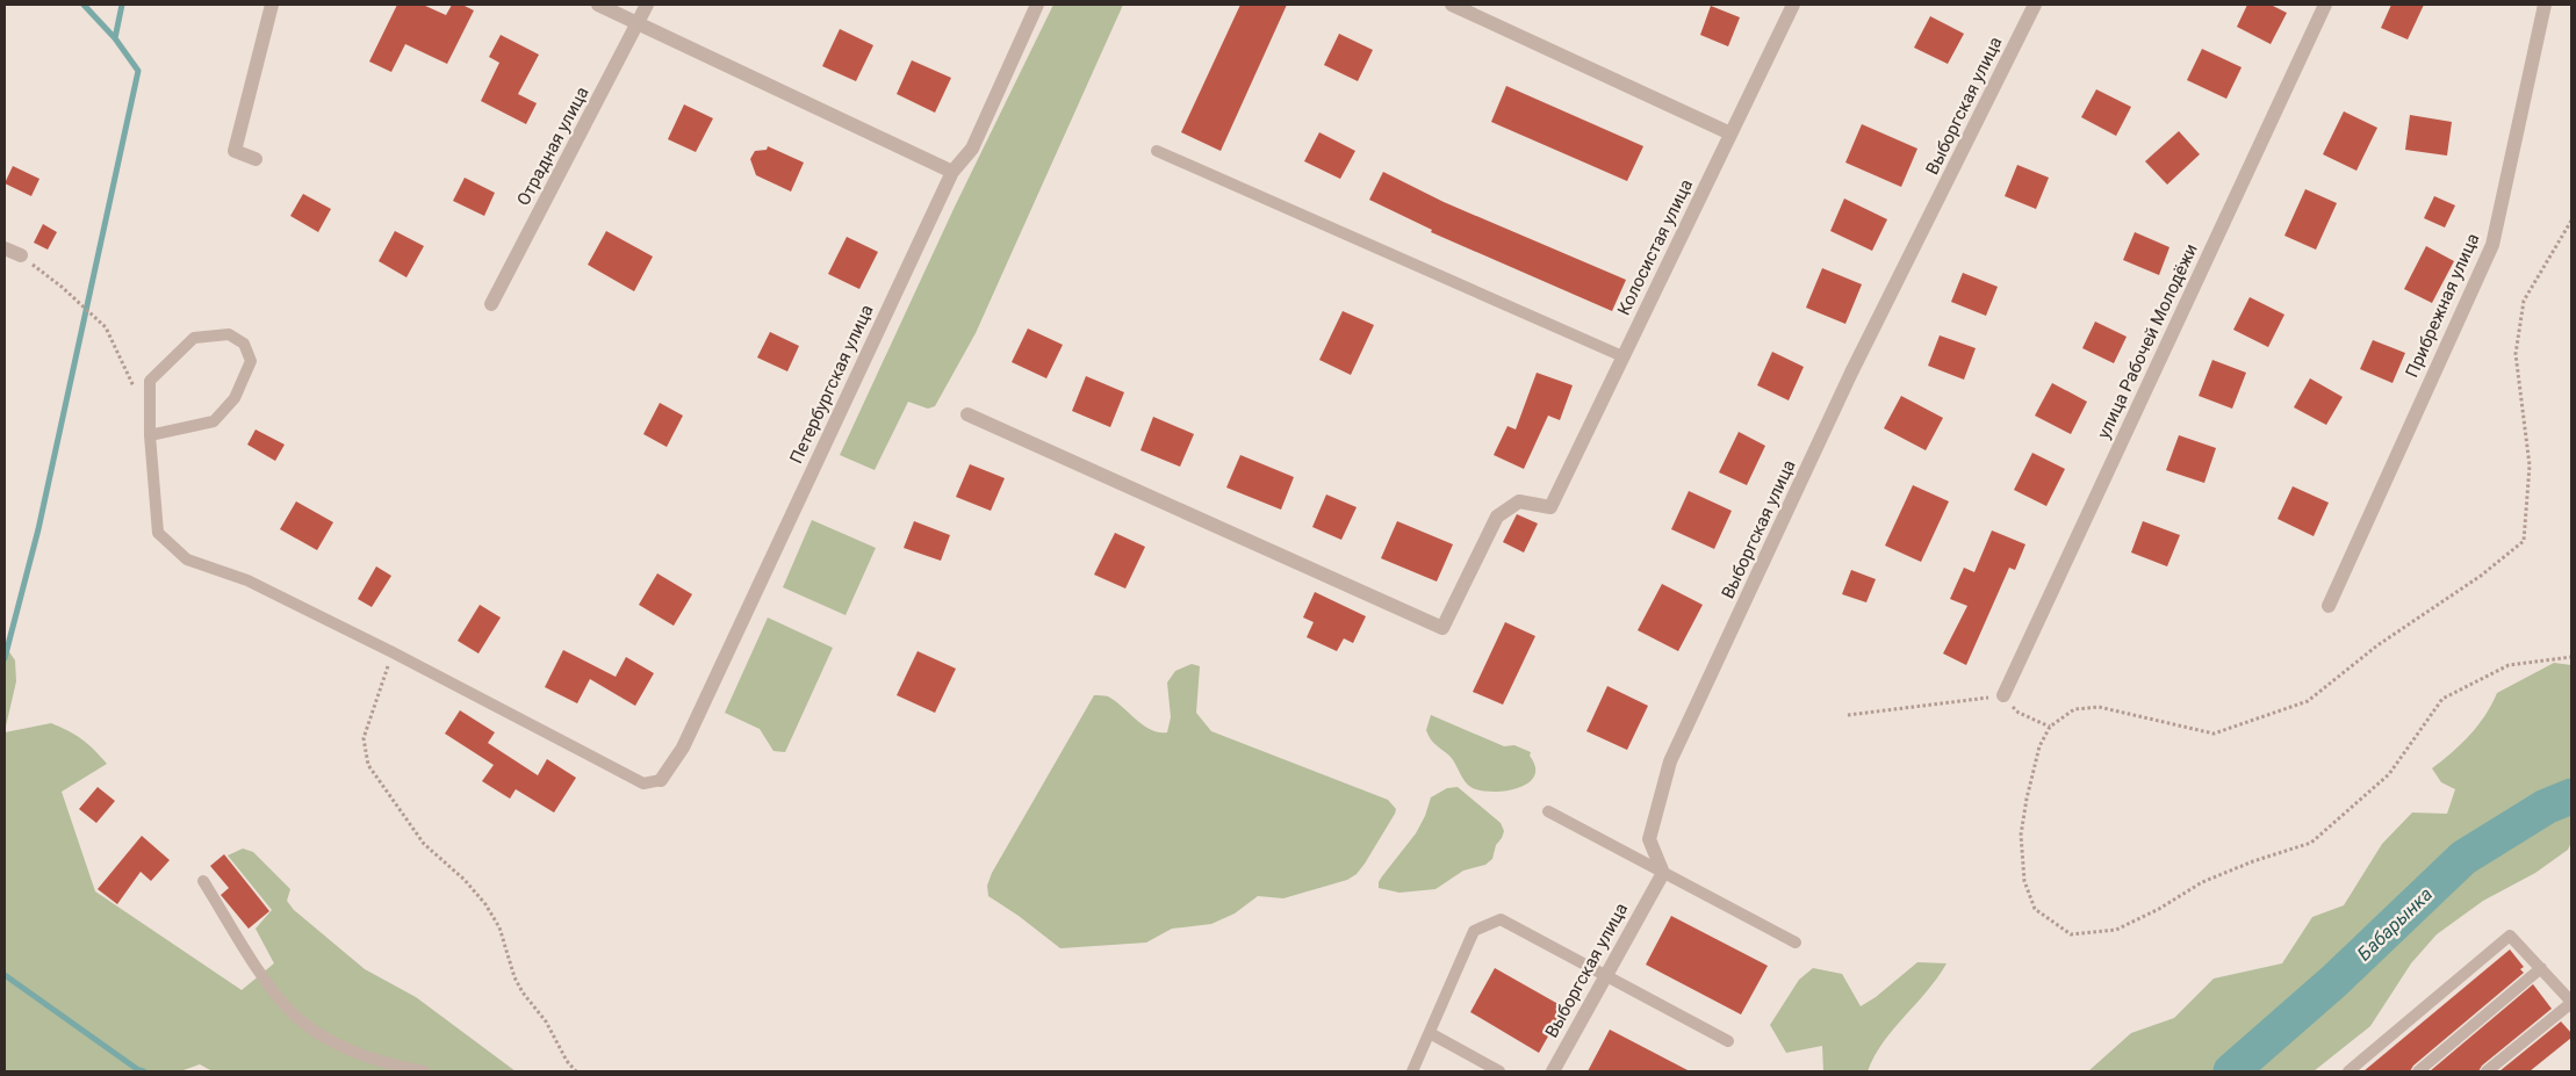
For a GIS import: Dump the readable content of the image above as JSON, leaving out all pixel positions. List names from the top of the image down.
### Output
{
  "streets": {
    "street": [
      "Выборгская улица",
      "Отрадная улица",
      "Колосистая улица",
      "Прибрежная улица",
      "улица Рабочей Молодёжи",
      "Петербургская улица"
    ]
  },
  "water": ["Бабарынка"]
}
